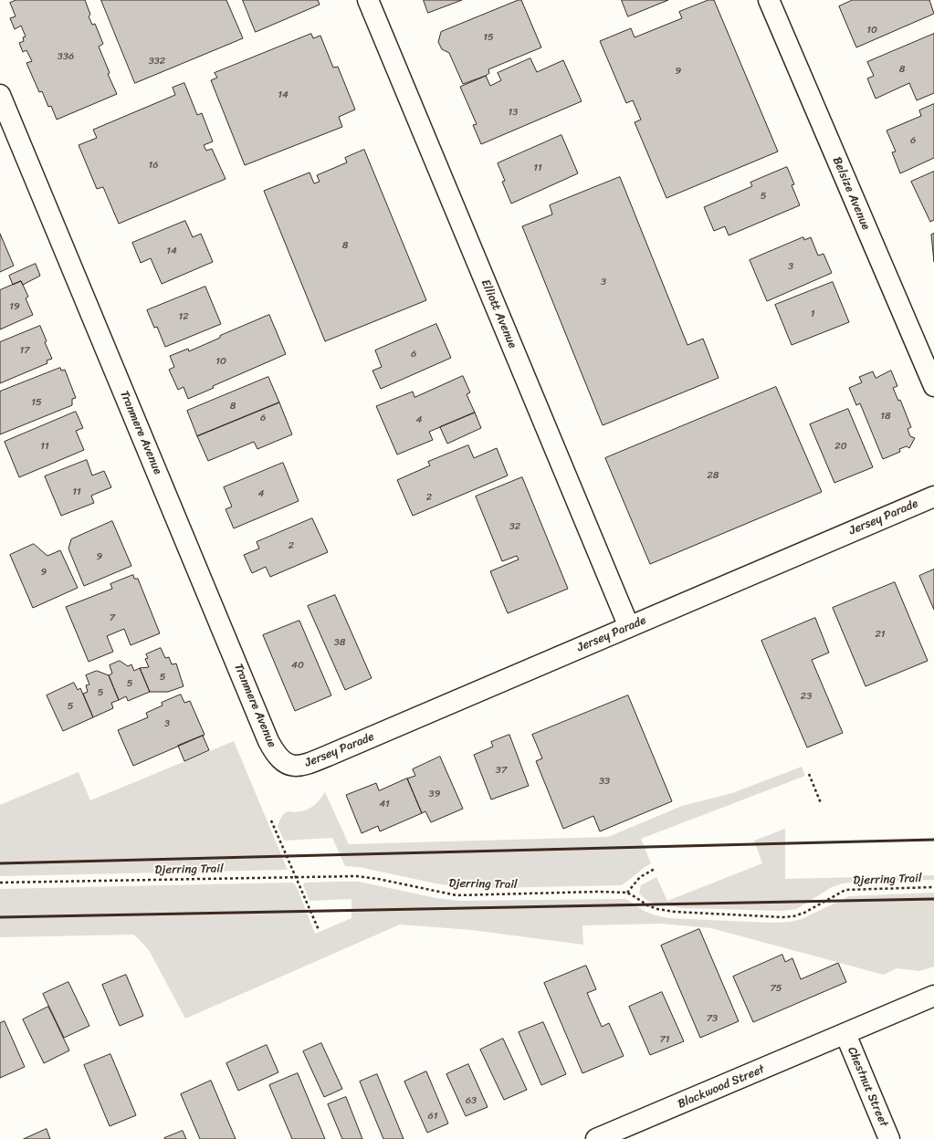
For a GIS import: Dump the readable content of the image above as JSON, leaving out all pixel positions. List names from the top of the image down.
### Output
{
  "streets": {
    "street": [
      "Belsize Avenue",
      "Elliott Avenue",
      "Tranmere Avenue",
      "Jersey Parade",
      "Blackwood Street",
      "Chestnut Street"
    ],
    "path": ["Djerring Trail"]
  },
  "crossings": [
    ["Elliott Avenue", "Jersey Parade"],
    ["Tranmere Avenue", "Jersey Parade"],
    ["Blackwood Street", "Chestnut Street"]
  ],
  "house_numbers": [
    "10",
    "15",
    "336",
    "332",
    "8",
    "9",
    "14",
    "13",
    "6",
    "16",
    "11",
    "5",
    "8",
    "14",
    "3",
    "3",
    "19",
    "1",
    "12",
    "17",
    "6",
    "10",
    "15",
    "8",
    "18",
    "6",
    "4",
    "11",
    "20",
    "28",
    "11",
    "4",
    "2",
    "32",
    "2",
    "9",
    "9",
    "7",
    "21",
    "38",
    "40",
    "5",
    "5",
    "5",
    "23",
    "5",
    "3",
    "37",
    "33",
    "39",
    "41",
    "75",
    "73",
    "71",
    "63",
    "61"
  ]
}
